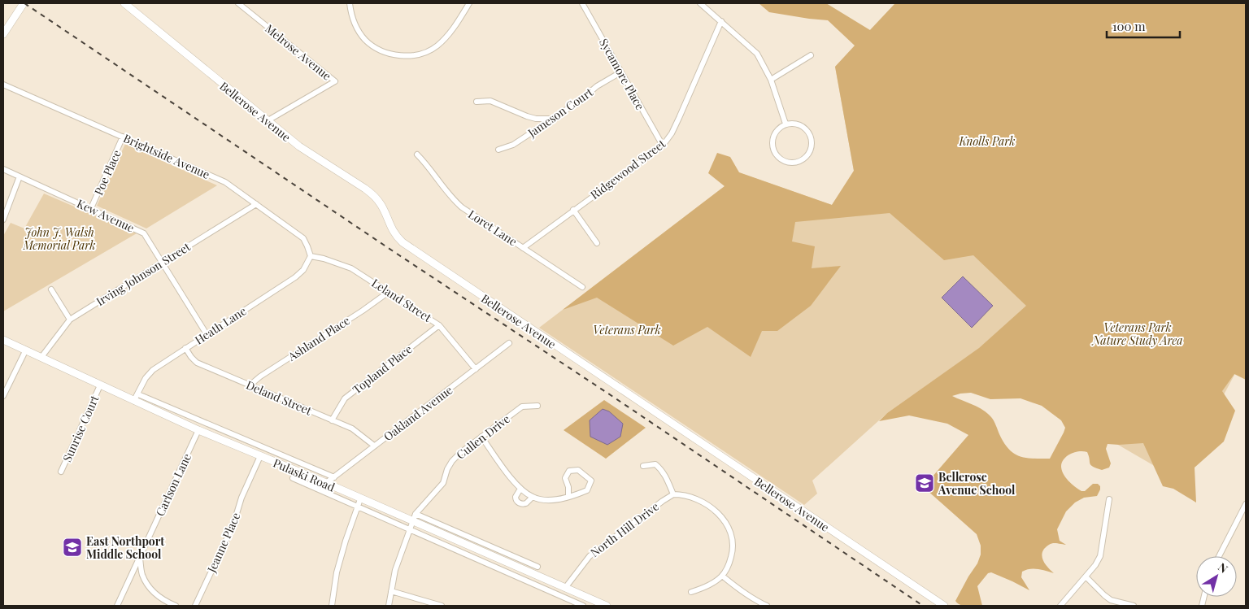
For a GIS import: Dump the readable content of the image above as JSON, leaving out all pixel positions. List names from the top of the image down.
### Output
{
  "streets": {
    "street": [
      "Melrose Avenue",
      "Sycamore Place",
      "Bellerose Avenue",
      "Jameson Court",
      "Brightside Avenue",
      "Ridgewood Street",
      "Poe Place",
      "Kew Avenue",
      "Loret Lane",
      "Irving Johnson Street",
      "Leland Street",
      "Heath Lane",
      "Ashland Place",
      "Topland Place",
      "Deland Street",
      "Oakland Avenue",
      "Sunrise Court",
      "Cullen Drive",
      "Pulaski Road",
      "Carlson Lane",
      "North Hill Drive",
      "Jeanne Place"
    ]
  },
  "crossings": [
    ["Melrose Avenue", "Bellerose Avenue"],
    ["Sycamore Place", "Jameson Court"],
    ["Sycamore Place", "Ridgewood Street"],
    ["Brightside Avenue", "Poe Place"],
    ["Brightside Avenue", "Irving Johnson Street"],
    ["Brightside Avenue", "Leland Street"],
    ["Brightside Avenue", "Heath Lane"],
    ["Ridgewood Street", "Loret Lane"],
    ["Poe Place", "Kew Avenue"],
    ["Kew Avenue", "Irving Johnson Street"],
    ["Kew Avenue", "Heath Lane"],
    ["Irving Johnson Street", "Pulaski Road"],
    ["Leland Street", "Heath Lane"],
    ["Leland Street", "Ashland Place"],
    ["Leland Street", "Topland Place"],
    ["Leland Street", "Oakland Avenue"],
    ["Heath Lane", "Deland Street"],
    ["Heath Lane", "Pulaski Road"],
    ["Ashland Place", "Deland Street"],
    ["Topland Place", "Deland Street"],
    ["Deland Street", "Oakland Avenue"],
    ["Oakland Avenue", "Pulaski Road"],
    ["Sunrise Court", "Pulaski Road"],
    ["Cullen Drive", "Pulaski Road"],
    ["Pulaski Road", "Carlson Lane"],
    ["Pulaski Road", "North Hill Drive"],
    ["Pulaski Road", "Jeanne Place"]
  ],
  "parks": [
    "Knolls Park",
    "John J. Walsh Memorial Park",
    "Veterans Park Nature Study Area",
    "Veterans Park"
  ],
  "places": {
    "school or university": ["Bellerose Avenue School", "East Northport Middle School"]
  },
  "scale_bar": "100 m",
  "north": "top right"
}
